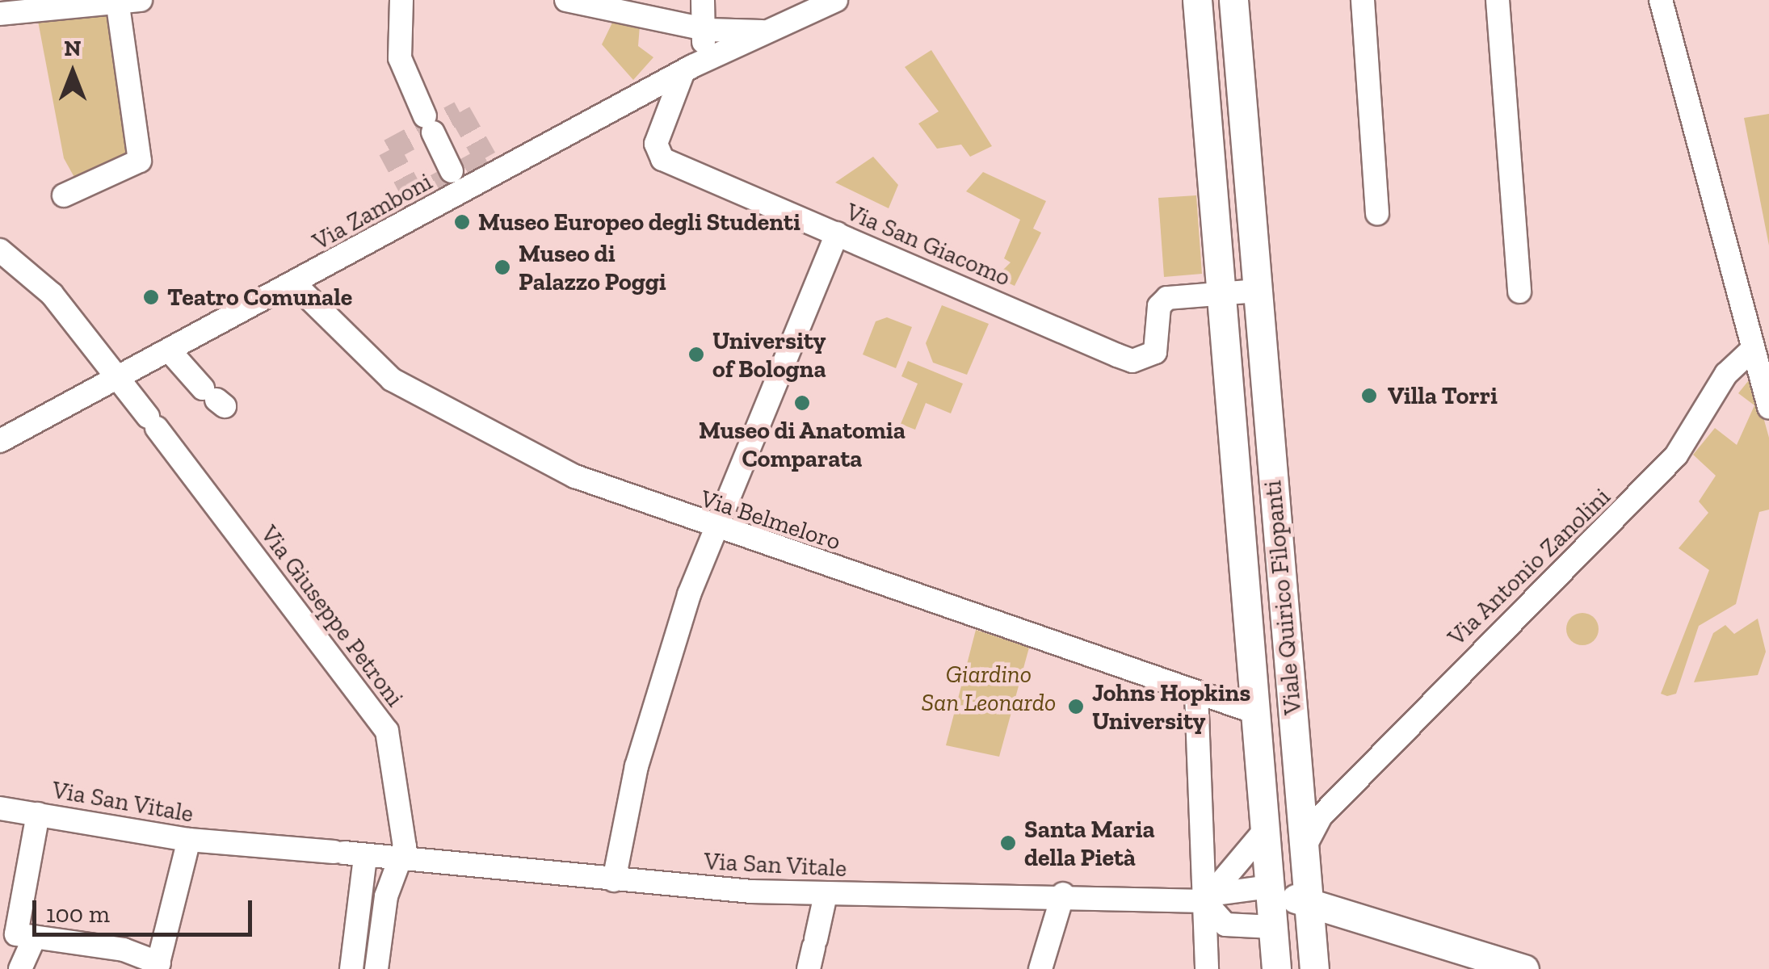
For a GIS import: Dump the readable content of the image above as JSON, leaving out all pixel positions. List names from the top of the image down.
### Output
{
  "streets": {
    "main road": ["Viale Quirico Filopanti"],
    "street": [
      "Via Zamboni",
      "Via San Giacomo",
      "Via Belmeloro",
      "Via Antonio Zanolini",
      "Via Giuseppe Petroni",
      "Via San Vitale"
    ]
  },
  "crossings": [
    ["Via Zamboni", "Via San Giacomo"],
    ["Via Zamboni", "Via Belmeloro"],
    ["Via Zamboni", "Via Giuseppe Petroni"],
    ["Via San Giacomo", "Viale Quirico Filopanti"],
    ["Via Belmeloro", "Viale Quirico Filopanti"],
    ["Via Antonio Zanolini", "Viale Quirico Filopanti"],
    ["Viale Quirico Filopanti", "Via San Vitale"],
    ["Via Giuseppe Petroni", "Via San Vitale"]
  ],
  "parks": ["Giardino San Leonardo"],
  "places": [
    "Museo Europeo degli Studenti",
    "Museo di Palazzo Poggi",
    "Teatro Comunale",
    "University of Bologna",
    "Villa Torri",
    "Museo di Anatomia Comparata",
    "Johns Hopkins University",
    "Santa Maria della Pietà"
  ],
  "scale_bar": "100 m",
  "north": "top"
}
